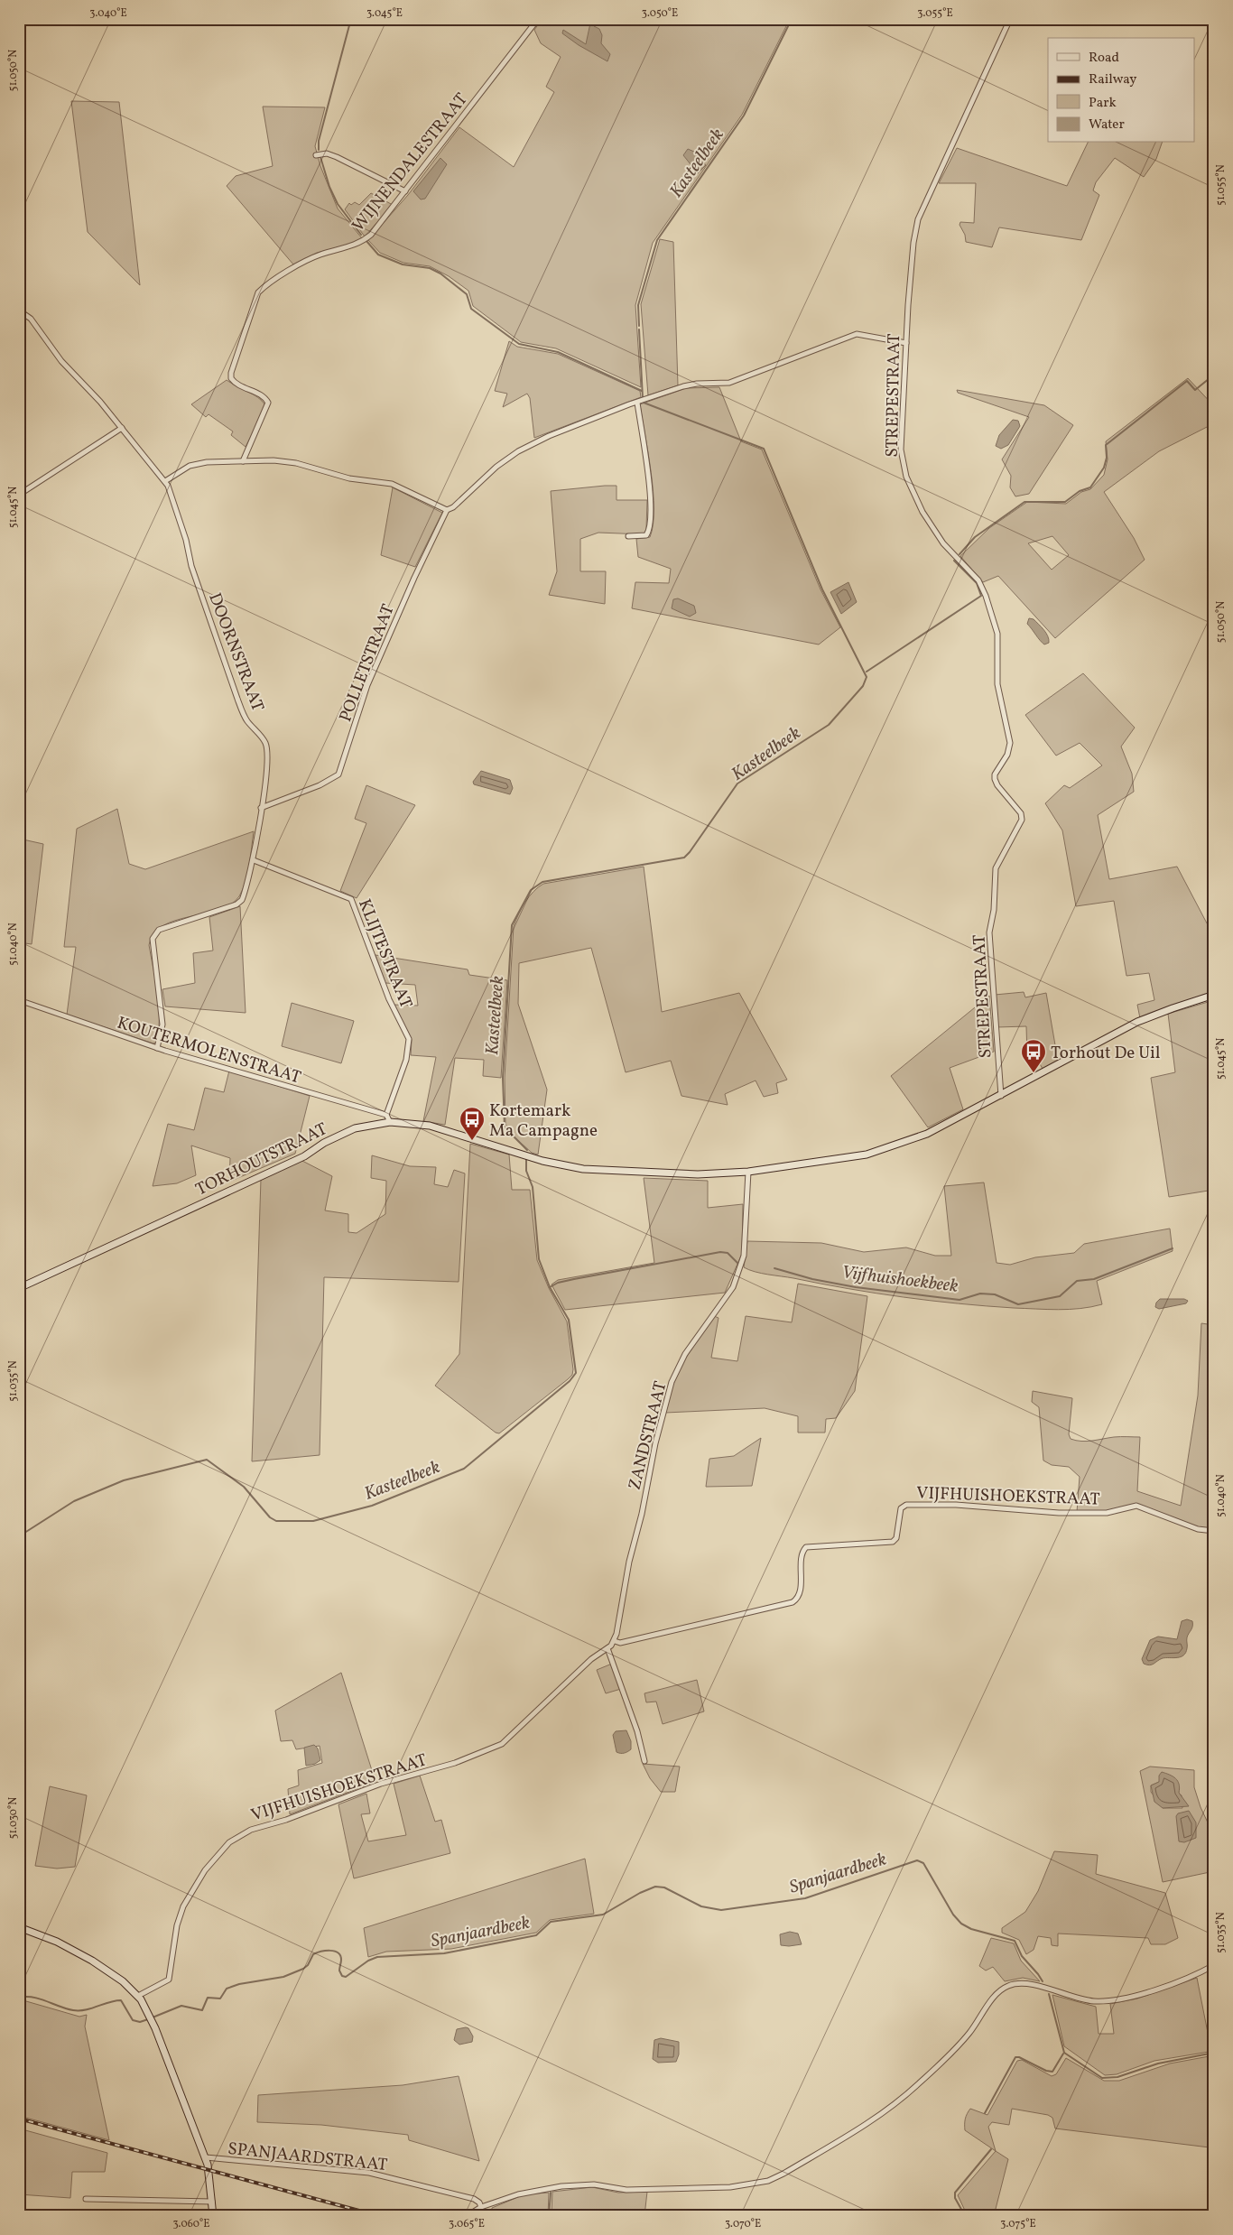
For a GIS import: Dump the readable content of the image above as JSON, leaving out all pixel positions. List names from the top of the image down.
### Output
{
  "streets": {
    "street": [
      "WIJNENDALESTRAAT",
      "STREPESTRAAT",
      "DOORNSTRAAT",
      "POLLETSTRAAT",
      "KLIJTESTRAAT",
      "KOUTERMOLENSTRAAT",
      "TORHOUTSTRAAT",
      "ZANDSTRAAT",
      "VIJFHUISHOEKSTRAAT",
      "SPANJAARDSTRAAT"
    ]
  },
  "crossings": [
    ["STREPESTRAAT", "POLLETSTRAAT"],
    ["STREPESTRAAT", "TORHOUTSTRAAT"],
    ["DOORNSTRAAT", "POLLETSTRAAT"],
    ["DOORNSTRAAT", "KLIJTESTRAAT"],
    ["DOORNSTRAAT", "KOUTERMOLENSTRAAT"],
    ["KLIJTESTRAAT", "KOUTERMOLENSTRAAT"],
    ["KLIJTESTRAAT", "TORHOUTSTRAAT"],
    ["KOUTERMOLENSTRAAT", "TORHOUTSTRAAT"],
    ["TORHOUTSTRAAT", "ZANDSTRAAT"],
    ["ZANDSTRAAT", "VIJFHUISHOEKSTRAAT"]
  ],
  "water": ["Kasteelbeek", "Vijfhuishoekbeek", "Spanjaardbeek"],
  "places": {
    "bus stop": ["Torhout De Uil", "Kortemark Ma Campagne"]
  },
  "legend": [
    "Road",
    "Railway",
    "Park",
    "Water"
  ],
  "coordinates": [
    "3.040°E",
    "3.045°E",
    "3.050°E",
    "3.055°E",
    "51.050°N",
    "51.055°N",
    "51.045°N",
    "51.040°N",
    "51.035°N",
    "51.030°N",
    "3.060°E",
    "3.065°E",
    "3.070°E",
    "3.075°E"
  ]
}
